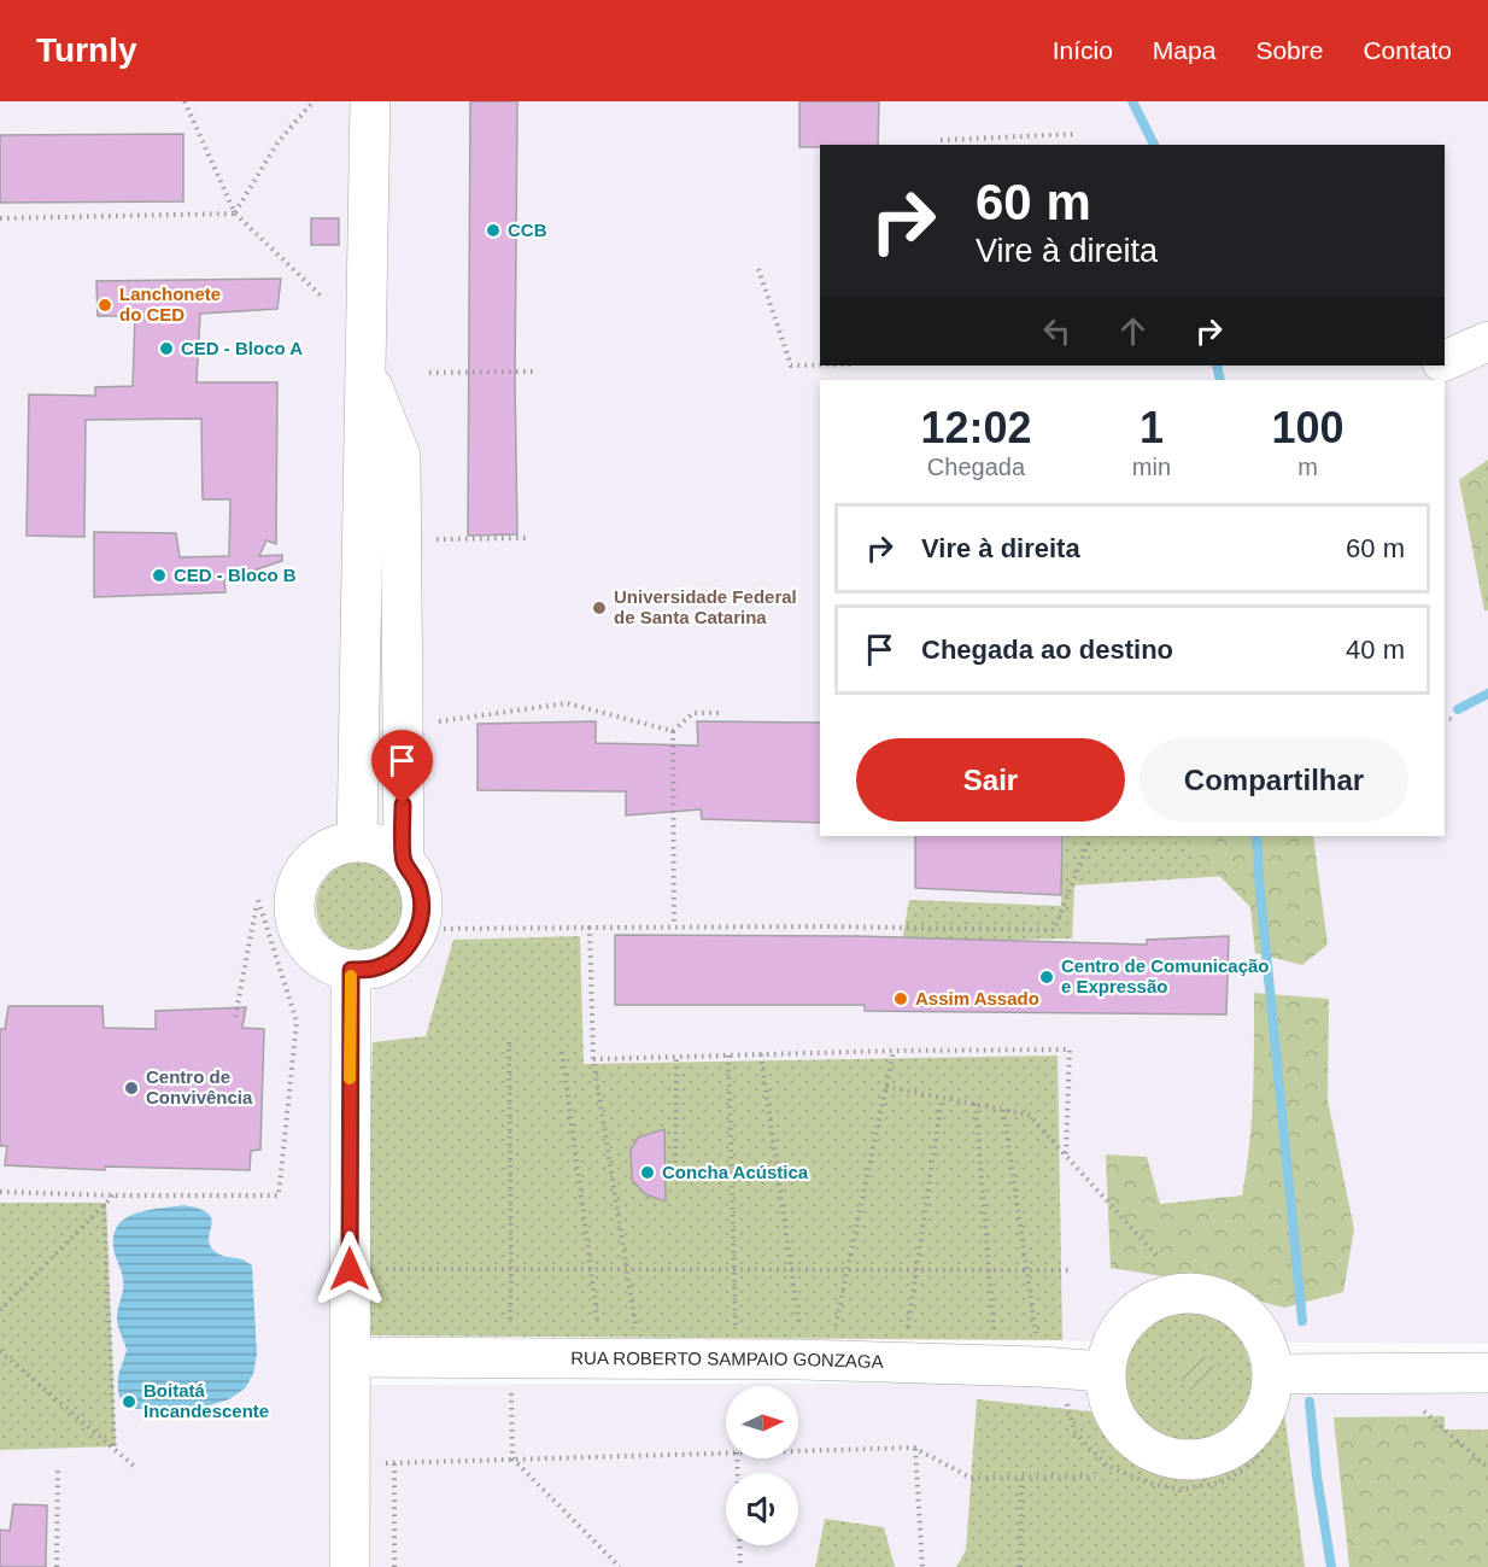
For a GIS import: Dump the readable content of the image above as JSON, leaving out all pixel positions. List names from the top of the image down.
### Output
{
  "streets": {
    "street": ["RUA ROBERTO SAMPAIO GONZAGA"]
  },
  "places": [
    "CCB",
    "Lanchonete do CED",
    "CED - Bloco A",
    "CED - Bloco B",
    "Universidade Federal de Santa Catarina",
    "Centro de Comunicação e Expressão",
    "Assim Assado",
    "Centro de Convivência",
    "Concha Acústica",
    "Boitatá Incandescente"
  ],
  "north": "right",
  "page": {
    "header": "Turnly",
    "nav": [
      "Início",
      "Mapa",
      "Sobre",
      "Contato"
    ],
    "turn": ["60 m", "Vire à direita"],
    "eta": [
      "12:02",
      "Chegada",
      "1",
      "min",
      "100",
      "m"
    ],
    "list": [
      {
        "name": "Vire à direita",
        "value": "60 m"
      },
      {
        "name": "Chegada ao destino",
        "value": "40 m"
      }
    ],
    "buttons": ["Sair", "Compartilhar"]
  }
}
